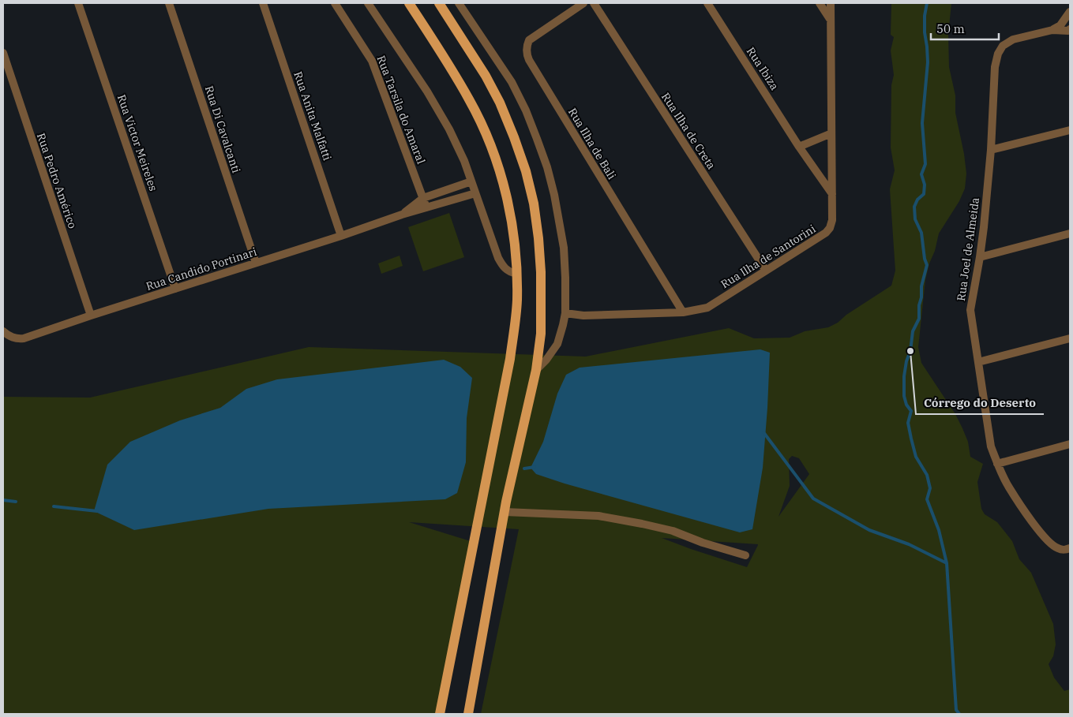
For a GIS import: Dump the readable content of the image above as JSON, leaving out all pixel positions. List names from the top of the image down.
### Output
{
  "streets": {
    "street": [
      "Rua Ibiza",
      "Rua Tarsila do Amaral",
      "Rua Anita Malfatti",
      "Rua Di Cavalcanti",
      "Rua Ilha de Creta",
      "Rua Victor Meireles",
      "Rua Ilha de Bali",
      "Rua Pedro Américo",
      "Rua Joel de Almeida",
      "Rua Ilha de Santorini",
      "Rua Candido Portinari"
    ]
  },
  "crossings": [
    ["Rua Ibiza", "Rua Ilha de Santorini"],
    ["Rua Tarsila do Amaral", "Rua Candido Portinari"],
    ["Rua Anita Malfatti", "Rua Candido Portinari"],
    ["Rua Di Cavalcanti", "Rua Candido Portinari"],
    ["Rua Ilha de Creta", "Rua Ilha de Santorini"],
    ["Rua Victor Meireles", "Rua Candido Portinari"],
    ["Rua Ilha de Bali", "Rua Ilha de Santorini"],
    ["Rua Pedro Américo", "Rua Candido Portinari"]
  ],
  "places": ["Córrego do Deserto"],
  "scale_bar": "50 m"
}
